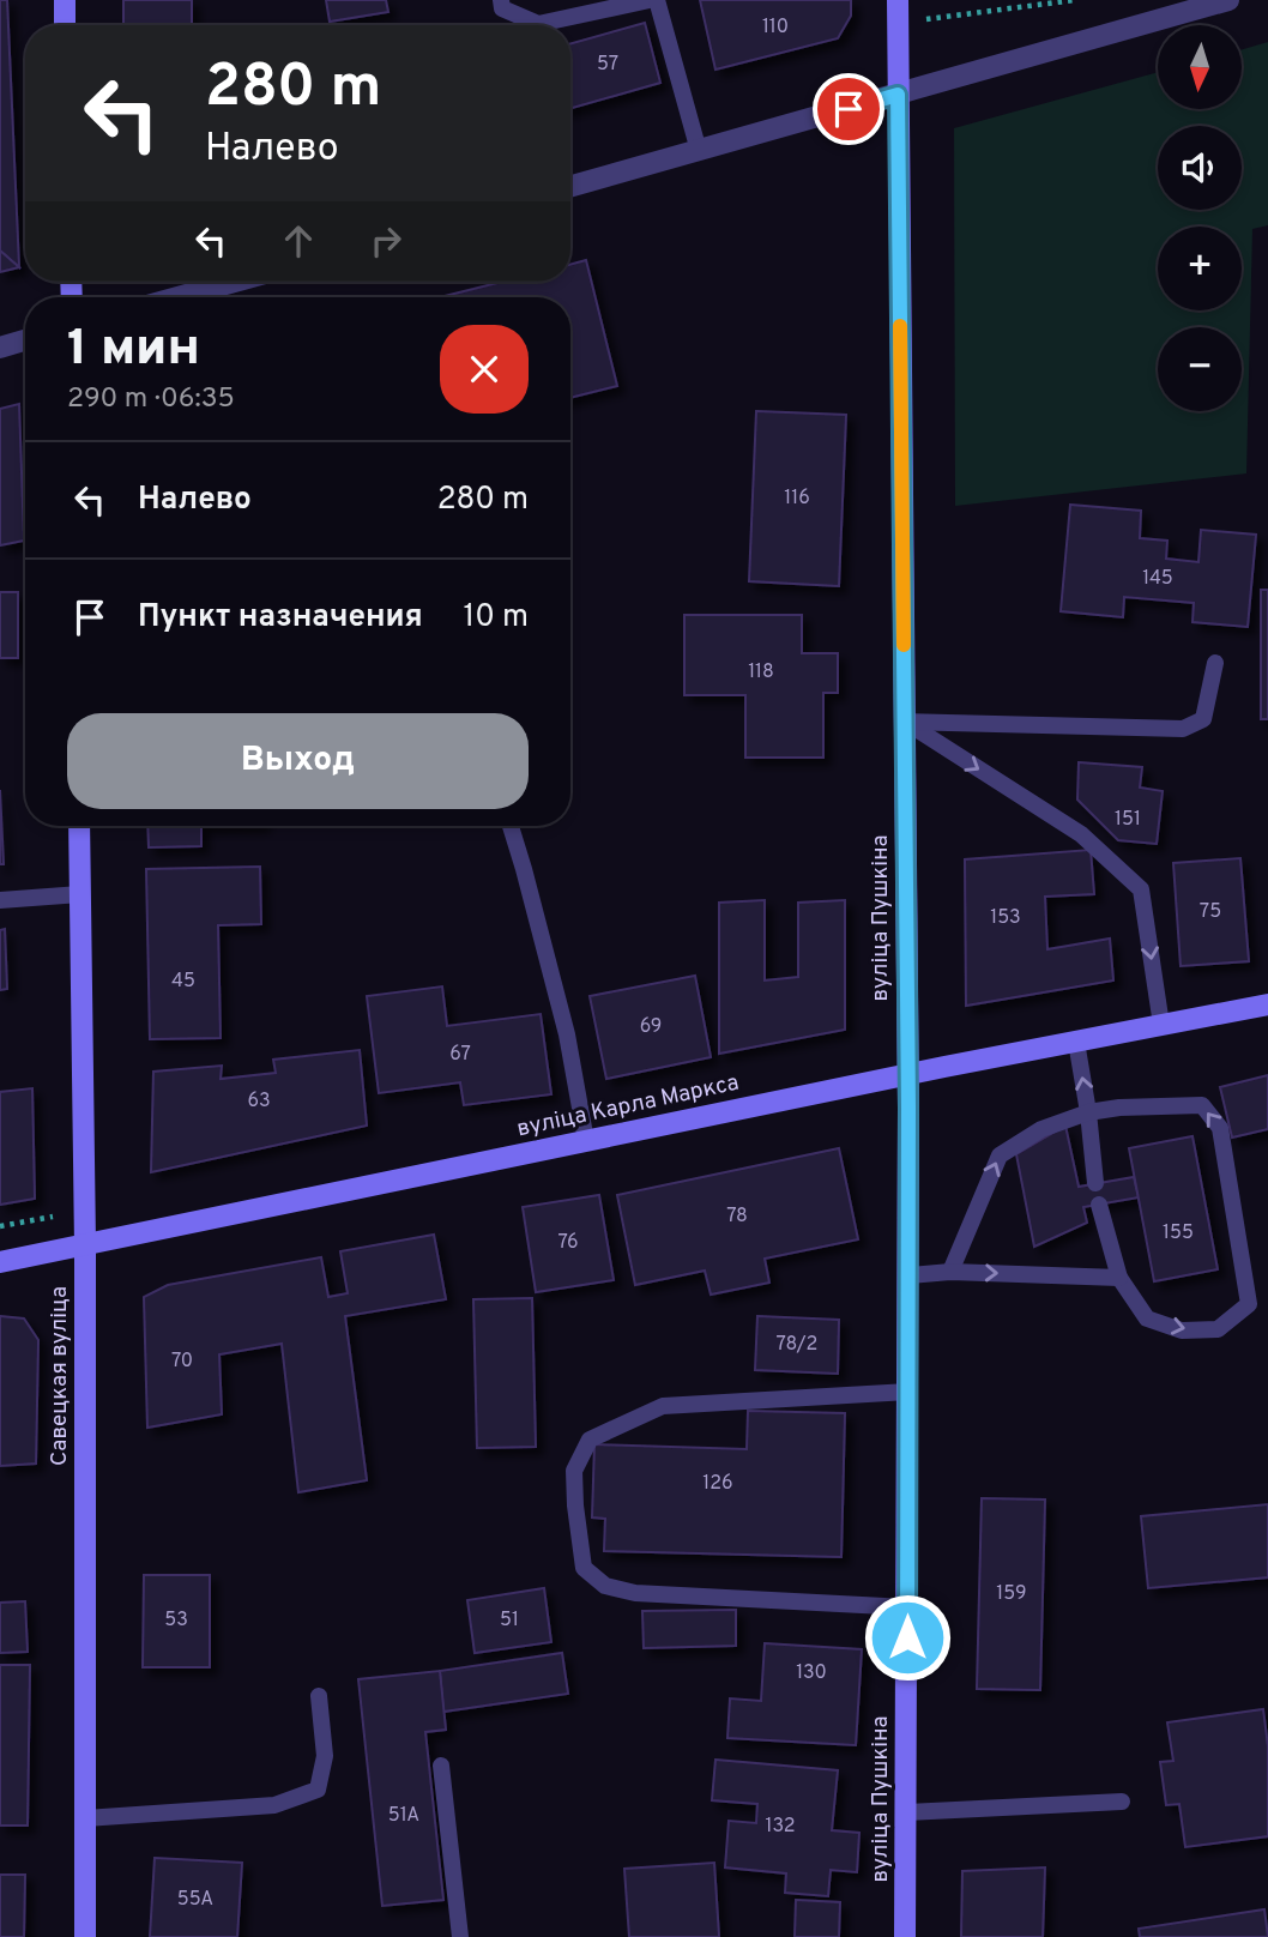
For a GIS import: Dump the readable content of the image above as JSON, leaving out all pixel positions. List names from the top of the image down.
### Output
{
  "streets": {
    "main road": ["вуліца Пушкіна", "вуліца Карла Маркса", "Савецкая вуліца"]
  },
  "crossings": [
    ["вуліца Пушкіна", "вуліца Карла Маркса"],
    ["вуліца Карла Маркса", "Савецкая вуліца"]
  ],
  "house_numbers": [
    "110",
    "57",
    "116",
    "145",
    "118",
    "151",
    "75",
    "153",
    "45",
    "69",
    "67",
    "63",
    "78",
    "155",
    "76",
    "78/2",
    "70",
    "126",
    "159",
    "53",
    "51",
    "130",
    "51А",
    "132",
    "55А"
  ],
  "north": "bottom",
  "page": {
    "map_buttons": ["+", "−"],
    "turn": ["280 m", "Налево"],
    "heading": ["1 мин", "290 m · 06:35"],
    "list": [
      {
        "name": "Налево",
        "value": "280 m"
      },
      {
        "name": "Пункт назначения",
        "value": "10 m"
      }
    ],
    "buttons": "Выход"
  }
}
